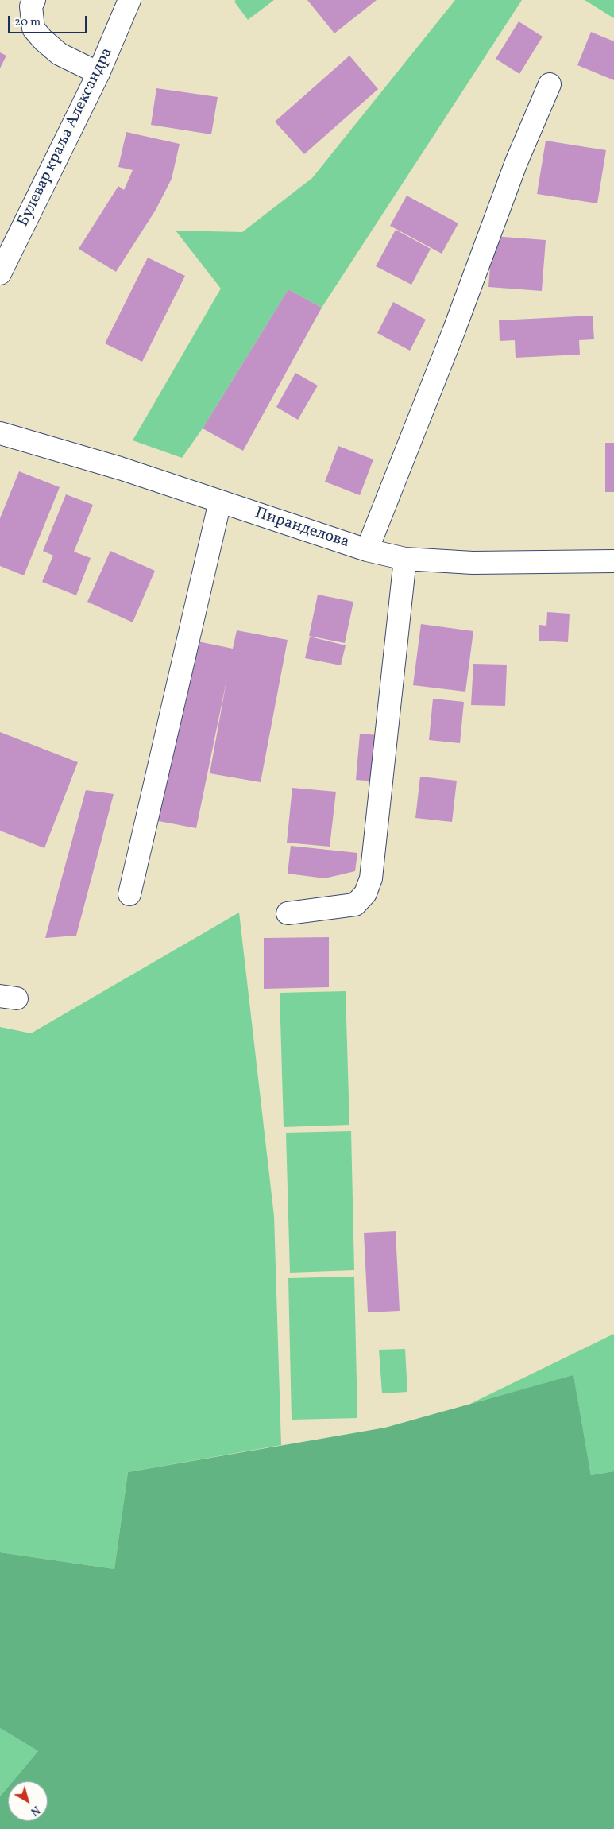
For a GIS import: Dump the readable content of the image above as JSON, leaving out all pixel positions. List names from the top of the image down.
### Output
{
  "streets": {
    "street": ["Булевар краља Александра", "Пиранделова"]
  },
  "scale_bar": "20 m",
  "north": "bottom right"
}
